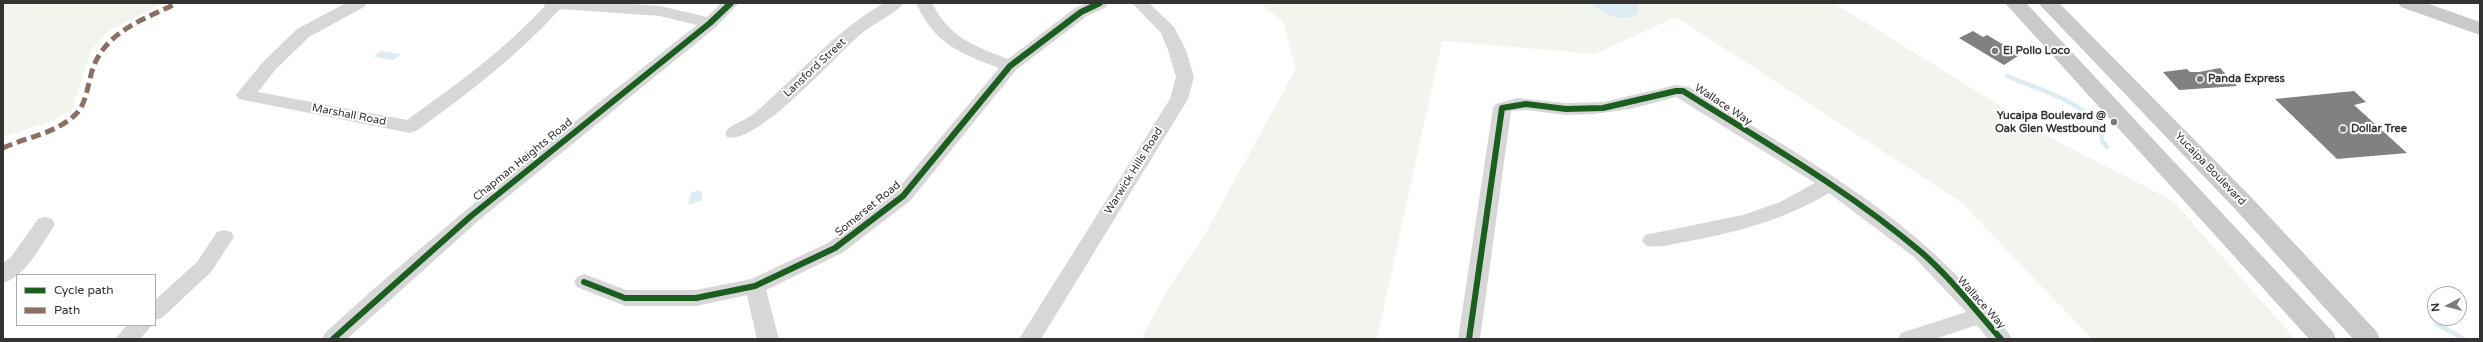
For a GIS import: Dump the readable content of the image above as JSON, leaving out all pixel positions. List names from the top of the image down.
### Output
{
  "streets": {
    "main road": ["Yucaipa Boulevard"],
    "street": [
      "Lansford Street",
      "Wallace Way",
      "Marshall Road",
      "Chapman Heights Road",
      "Warwick Hills Road",
      "Somerset Road"
    ]
  },
  "places": [
    "El Pollo Loco",
    "Panda Express",
    "Yucaipa Boulevard @ Oak Glen Westbound",
    "Dollar Tree"
  ],
  "legend": ["Cycle path", "Path"],
  "north": "left"
}
